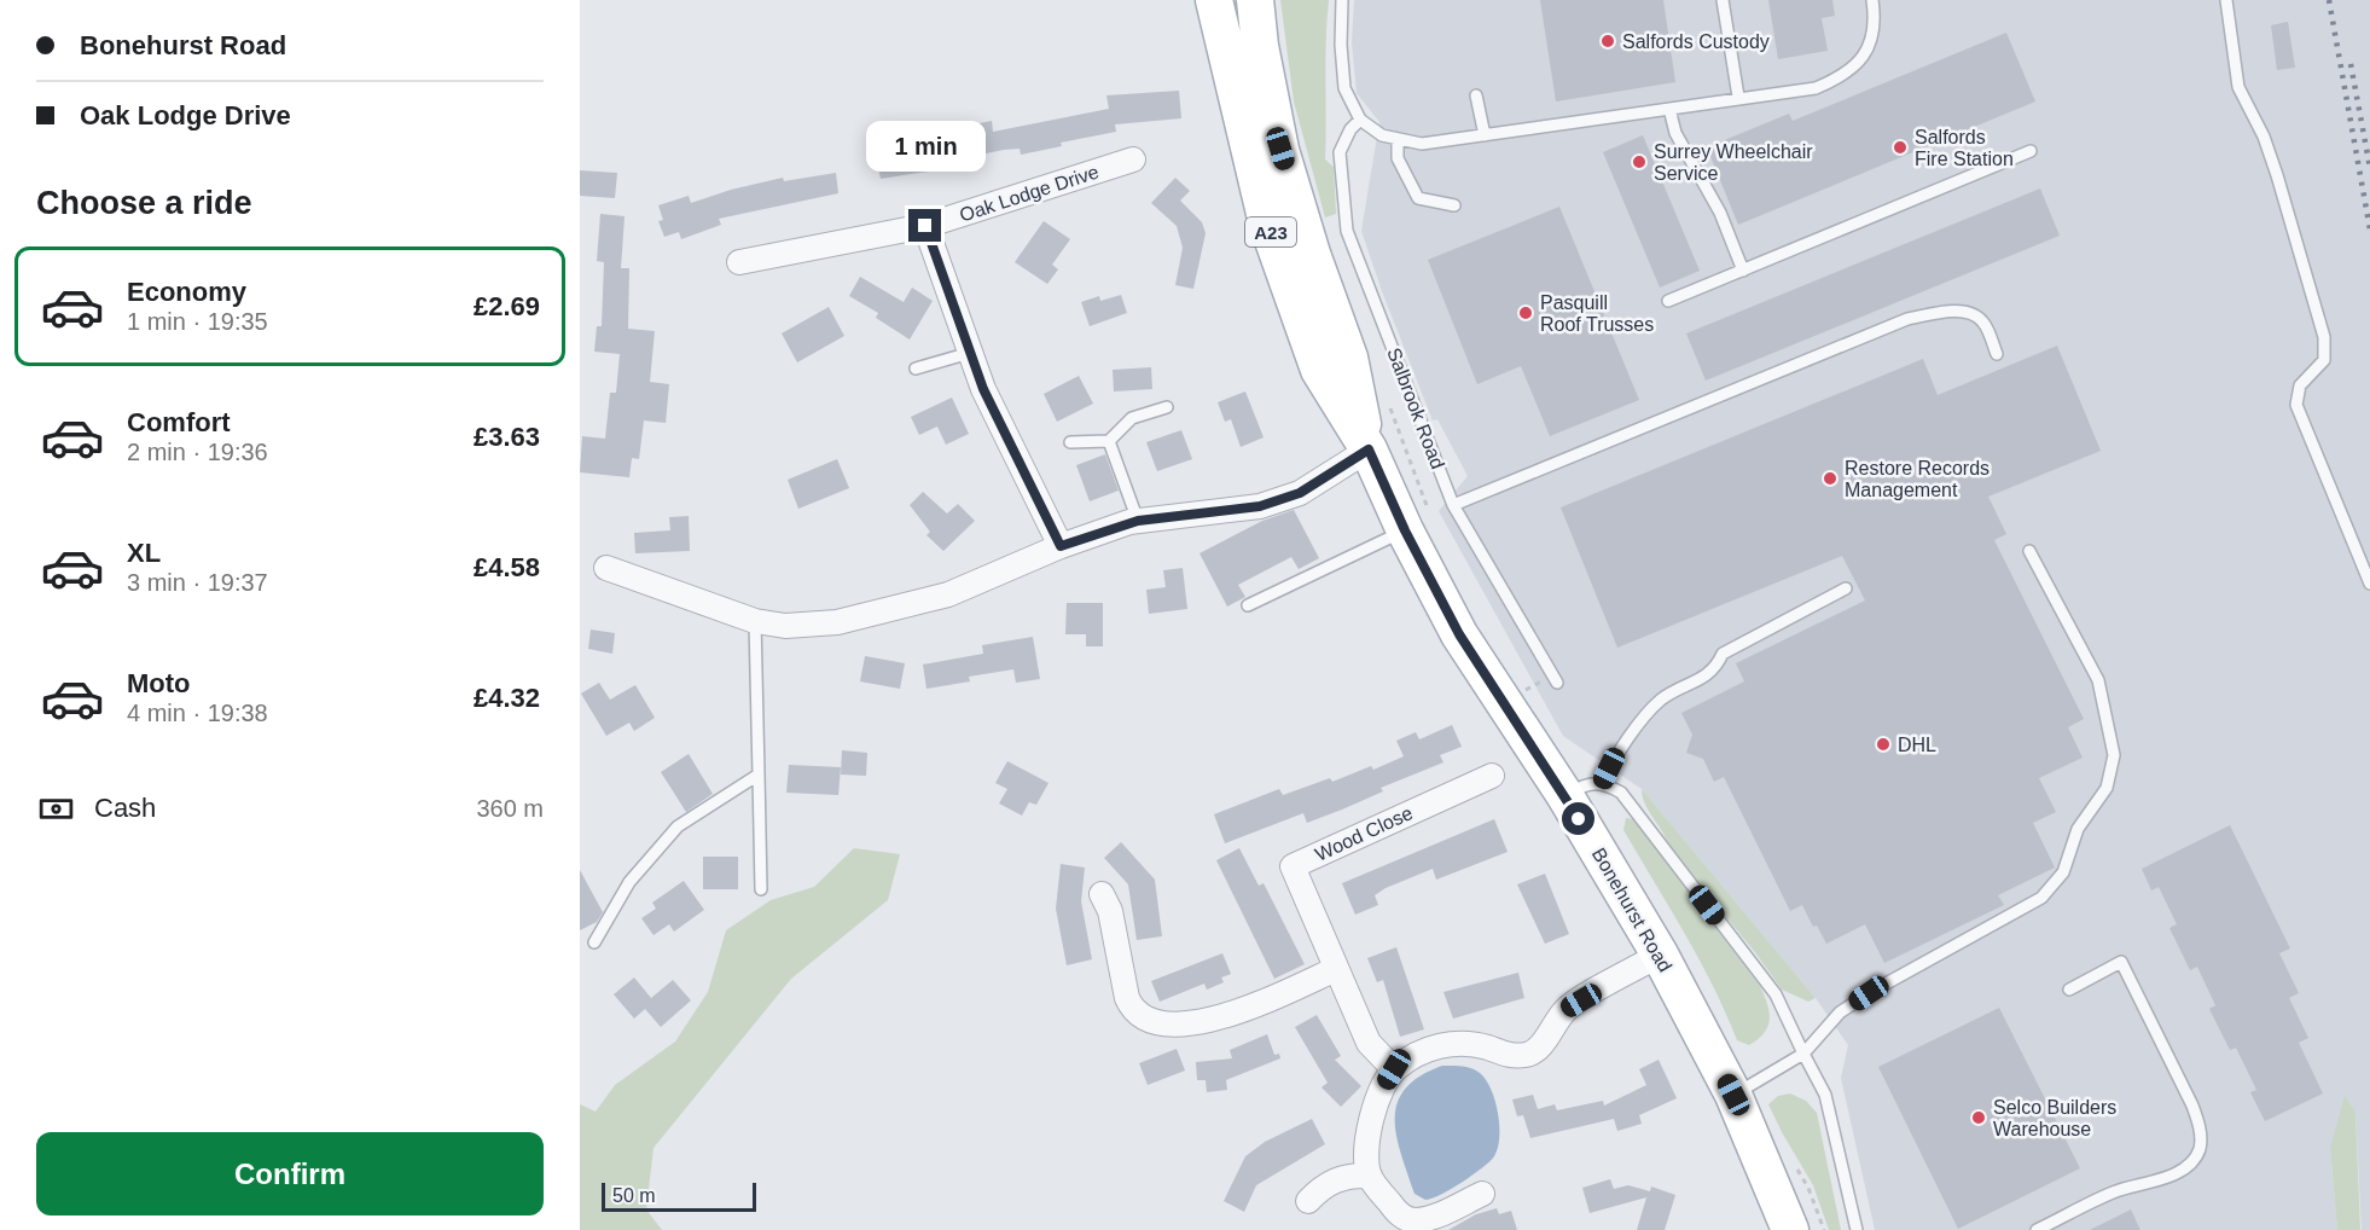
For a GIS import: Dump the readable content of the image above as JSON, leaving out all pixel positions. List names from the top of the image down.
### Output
{
  "streets": {
    "main road": ["A23", "Bonehurst Road"],
    "street": ["Oak Lodge Drive", "Wood Close"],
    "lane": ["Salbrook Road"]
  },
  "places": [
    "Salfords Custody",
    "Salfords Fire Station",
    "Surrey Wheelchair Service",
    "Pasquill Roof Trusses",
    "Restore Records Management",
    "DHL",
    "Selco Builders Warehouse"
  ],
  "scale_bar": "50 m",
  "page": {
    "banner": ["Bonehurst Road", "Oak Lodge Drive"],
    "bubble": "1 min",
    "heading": "Choose a ride",
    "list": [
      {
        "name": "Economy",
        "note": "1 min · 19:35",
        "value": "£2.69"
      },
      {
        "name": "Comfort",
        "note": "2 min · 19:36",
        "value": "£3.63"
      },
      {
        "name": "XL",
        "note": "3 min · 19:37",
        "value": "£4.58"
      },
      {
        "name": "Moto",
        "note": "4 min · 19:38",
        "value": "£4.32"
      }
    ],
    "pay": ["Cash", "360 m"],
    "buttons": "Confirm",
    "scale": "50 m"
  }
}
